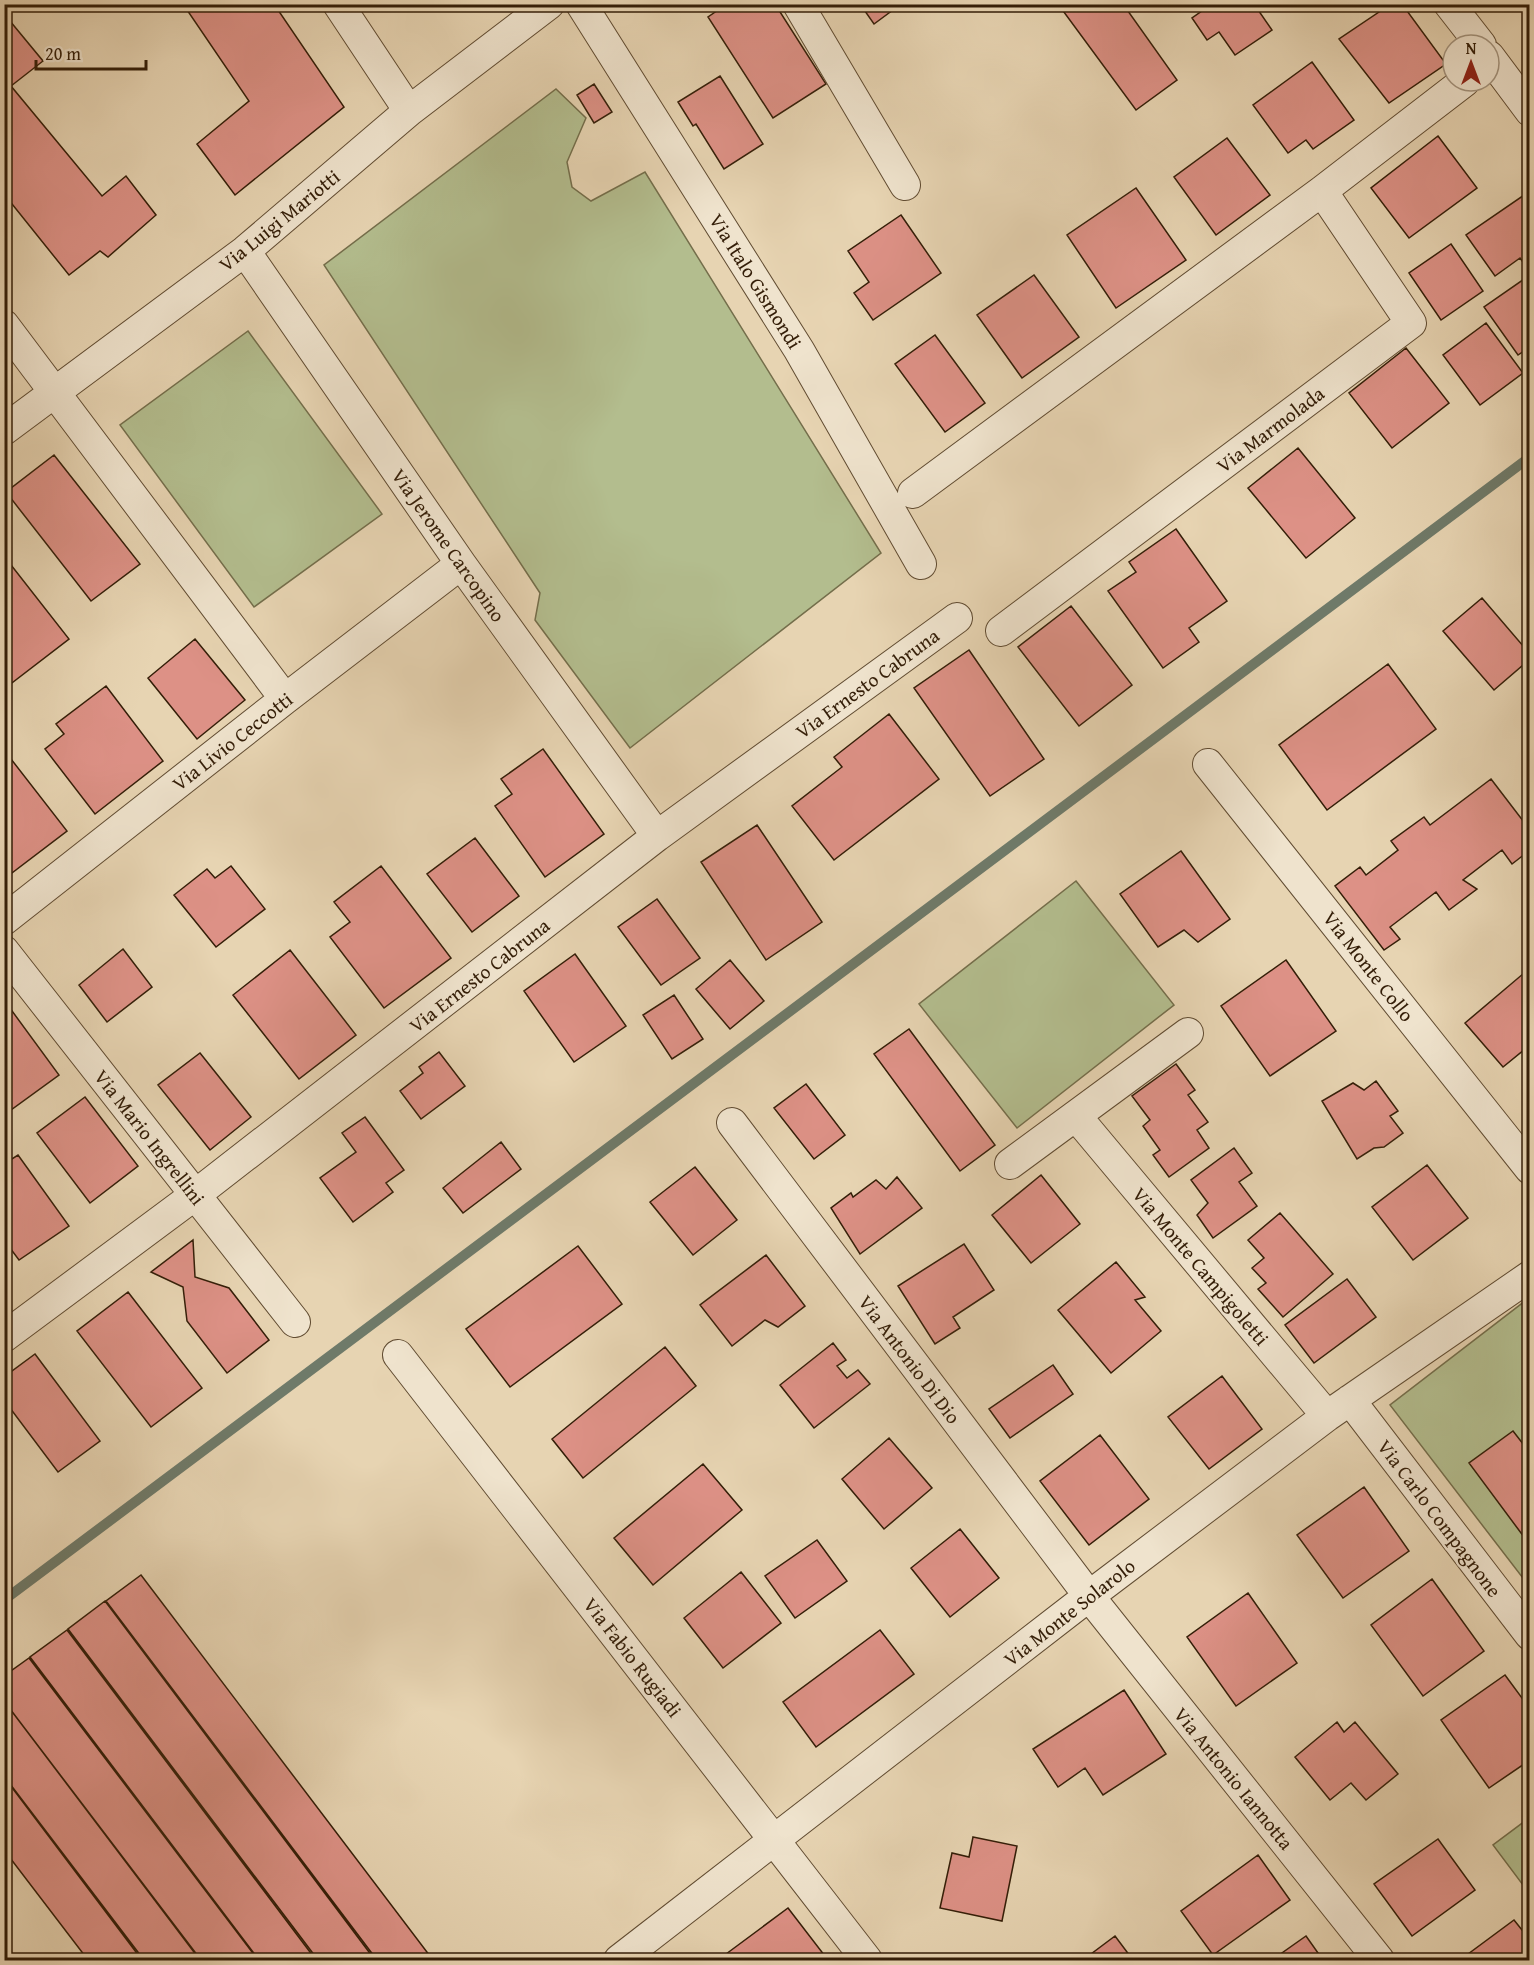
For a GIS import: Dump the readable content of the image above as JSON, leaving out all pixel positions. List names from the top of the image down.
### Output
{
  "streets": {
    "street": [
      "Via Luigi Mariotti",
      "Via Italo Gismondi",
      "Via Marmolada",
      "Via Jerome Carcopino",
      "Via Ernesto Cabruna",
      "Via Livio Ceccotti",
      "Via Monte Collo",
      "Via Mario Ingrellini",
      "Via Monte Campigoletti",
      "Via Antonio Di Dio",
      "Via Carlo Compagnone",
      "Via Monte Solarolo",
      "Via Fabio Rugiadi",
      "Via Antonio Iannotta"
    ]
  },
  "crossings": [
    ["Via Luigi Mariotti", "Via Jerome Carcopino"],
    ["Via Jerome Carcopino", "Via Ernesto Cabruna"],
    ["Via Jerome Carcopino", "Via Livio Ceccotti"],
    ["Via Ernesto Cabruna", "Via Mario Ingrellini"],
    ["Via Monte Campigoletti", "Via Carlo Compagnone"],
    ["Via Monte Campigoletti", "Via Monte Solarolo"],
    ["Via Antonio Di Dio", "Via Monte Solarolo"],
    ["Via Antonio Di Dio", "Via Antonio Iannotta"],
    ["Via Carlo Compagnone", "Via Monte Solarolo"],
    ["Via Monte Solarolo", "Via Fabio Rugiadi"],
    ["Via Monte Solarolo", "Via Antonio Iannotta"]
  ],
  "scale_bar": "20 m",
  "north": "top"
}
